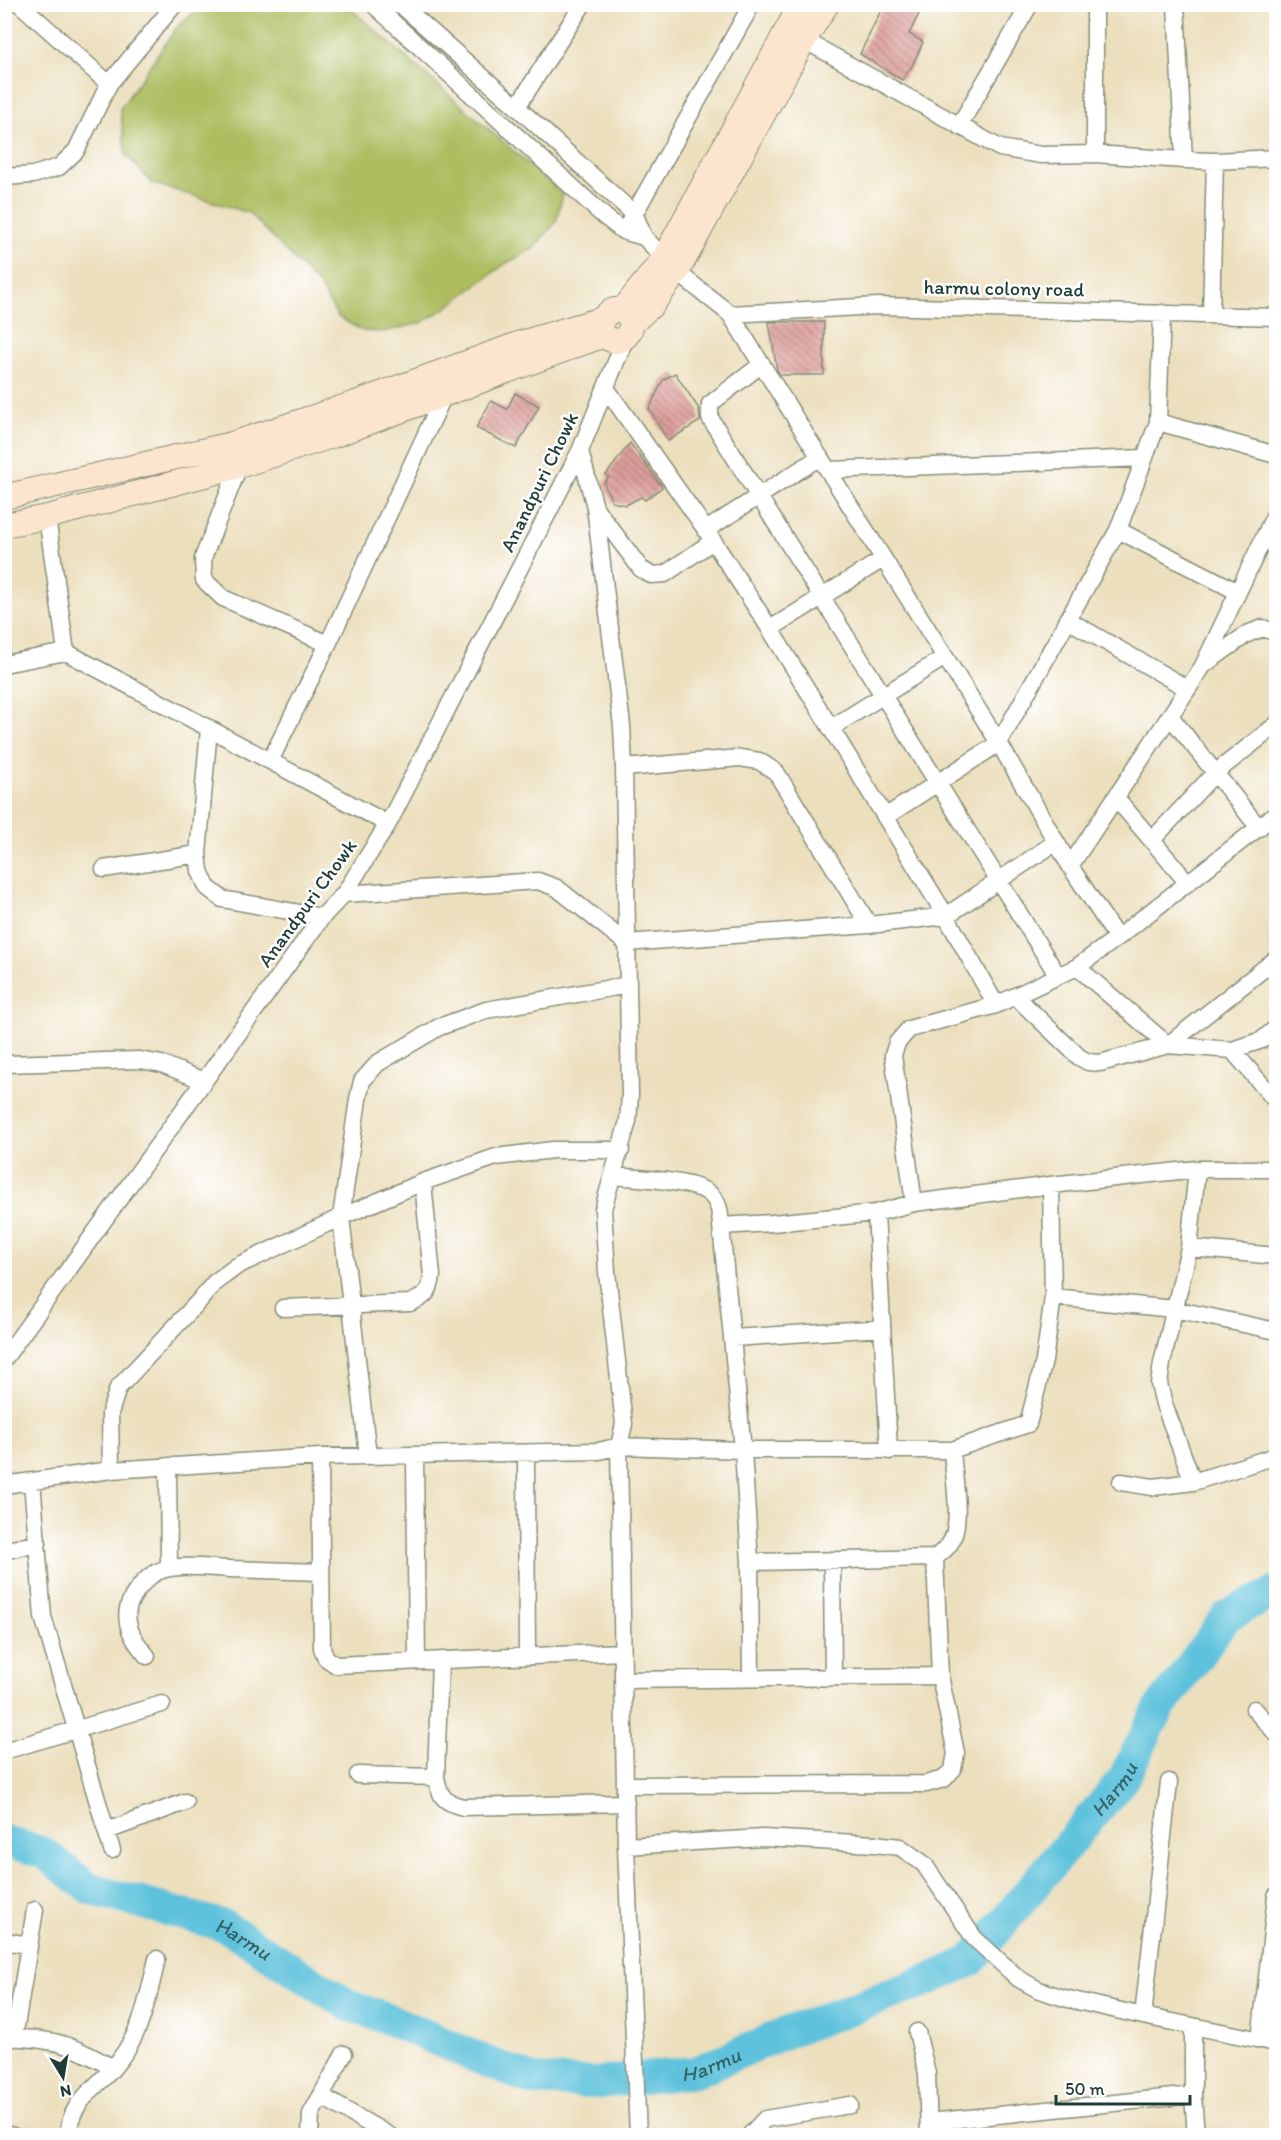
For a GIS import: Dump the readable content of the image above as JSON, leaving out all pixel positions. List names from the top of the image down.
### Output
{
  "streets": {
    "street": ["harmu colony road", "Anandpuri Chowk"]
  },
  "water": ["Harmu"],
  "scale_bar": "50 m",
  "north": "bottom"
}
